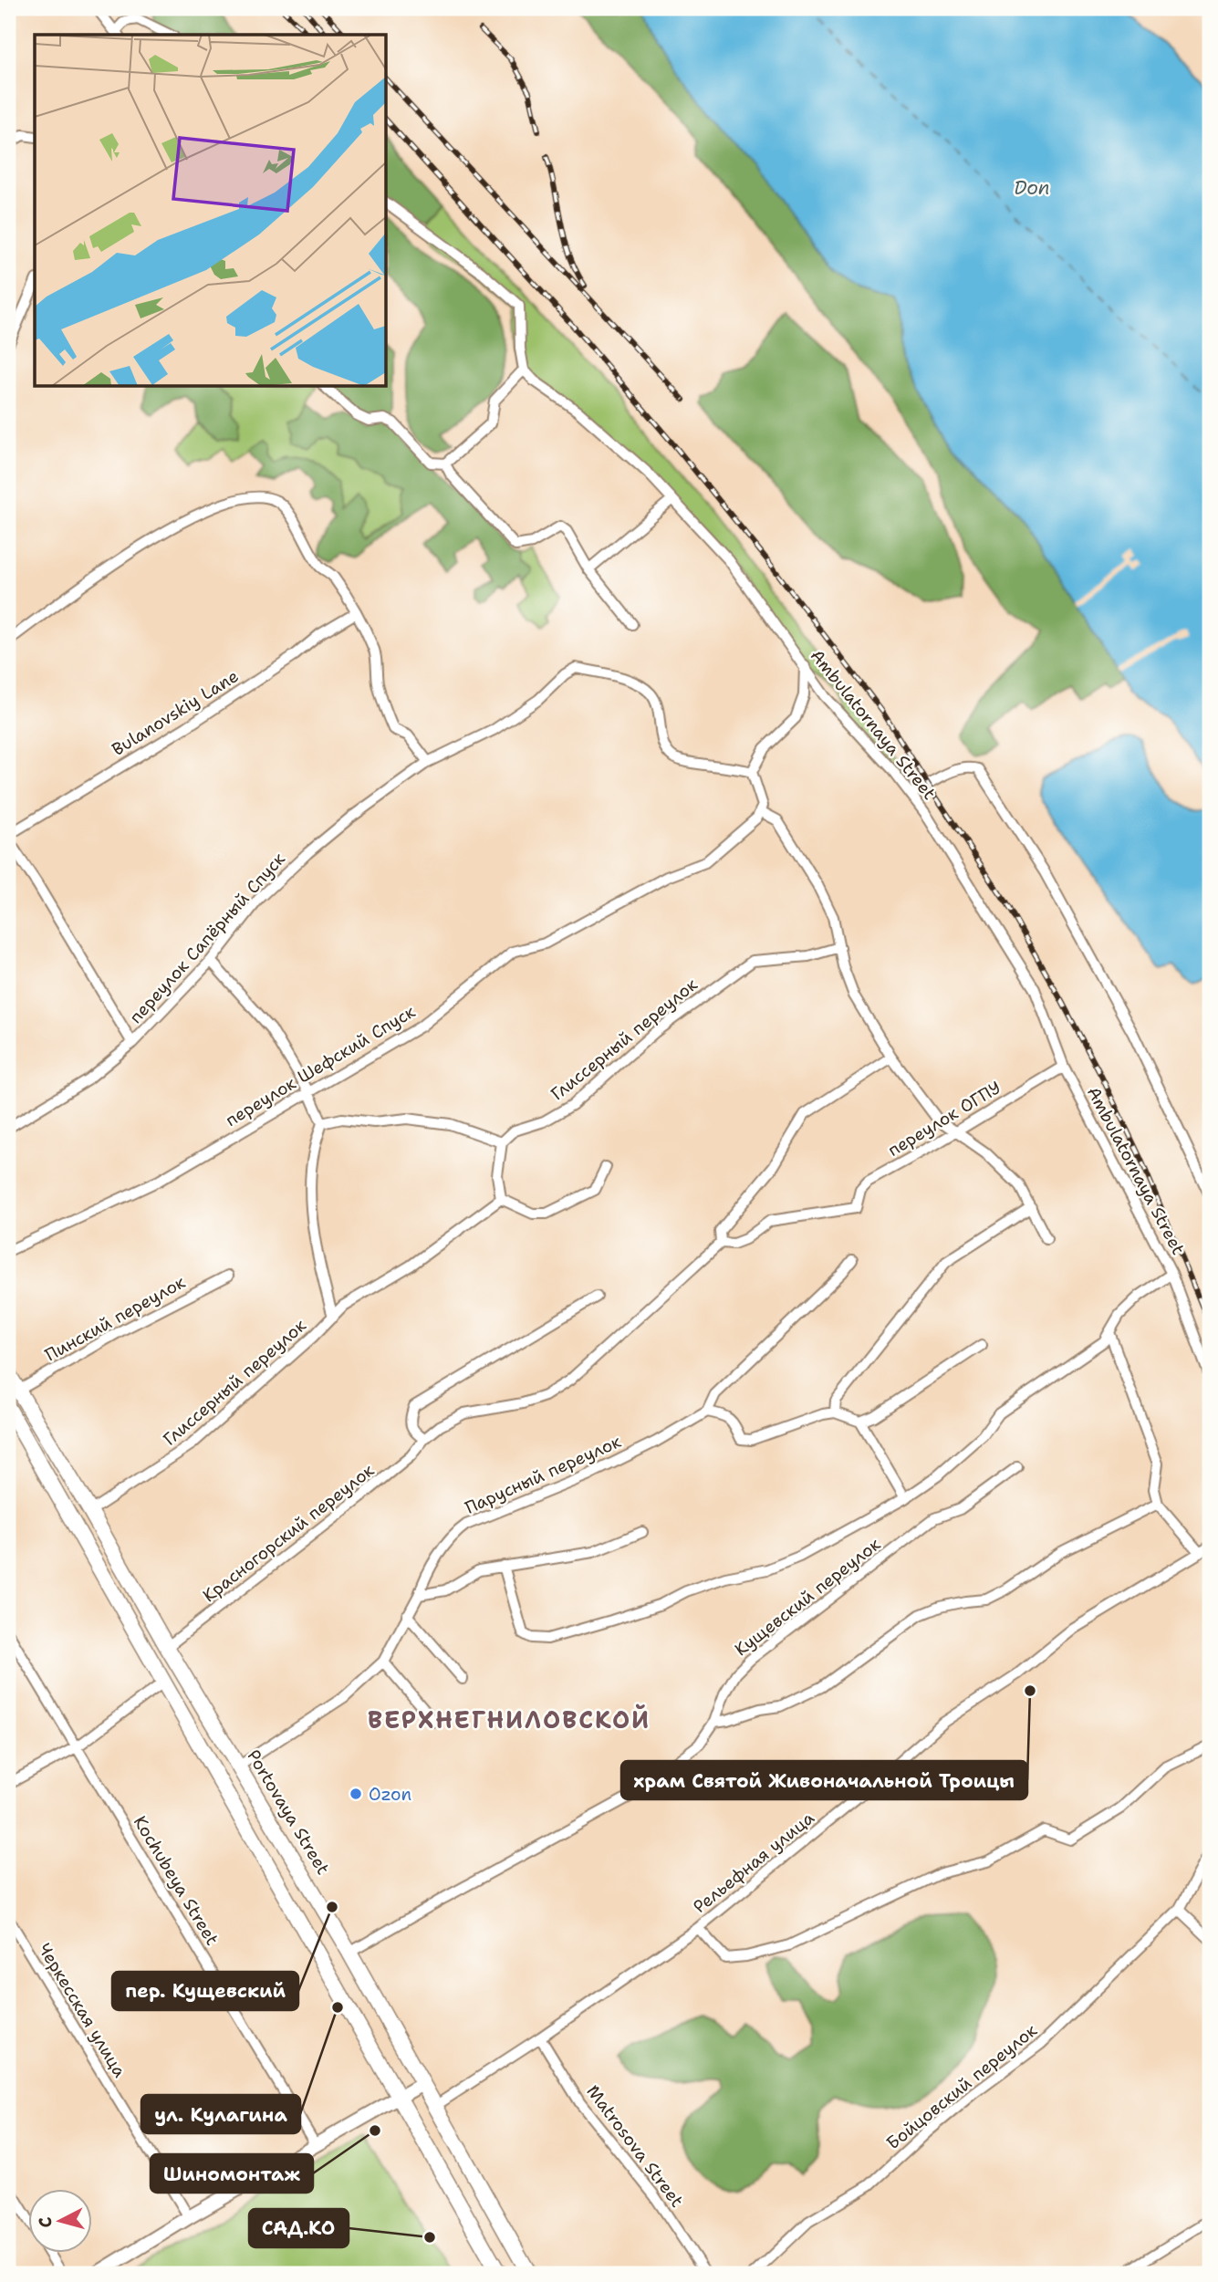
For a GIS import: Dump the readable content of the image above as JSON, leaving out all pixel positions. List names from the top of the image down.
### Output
{
  "streets": {
    "main road": ["Portovaya Street"],
    "street": [
      "Bulanovskiy Lane",
      "Ambulatornaya Street",
      "переулок Сапёрный Спуск",
      "Глиссерный переулок",
      "переулок Шефский Спуск",
      "переулок ОГПУ",
      "Пинский переулок",
      "Парусный переулок",
      "Красногорский переулок",
      "Кущевский переулок",
      "Рельефная улица",
      "Kochubeya Street",
      "Черкесская улица",
      "Бойцовский переулок",
      "Matrosova Street"
    ]
  },
  "crossings": [
    ["Ambulatornaya Street", "переулок ОГПУ"],
    ["Ambulatornaya Street", "Кущевский переулок"],
    ["Глиссерный переулок", "Portovaya Street"],
    ["переулок ОГПУ", "Красногорский переулок"],
    ["Пинский переулок", "Portovaya Street"],
    ["Парусный переулок", "Portovaya Street"],
    ["Красногорский переулок", "Portovaya Street"],
    ["Кущевский переулок", "Portovaya Street"],
    ["Portovaya Street", "Рельефная улица"],
    ["Рельефная улица", "Matrosova Street"]
  ],
  "districts": ["ВЕРХНЕГНИЛОВСКОЙ"],
  "water": ["Don"],
  "places": [
    "храм Святой Живоначальной Троицы",
    "Ozon",
    "пер. Кущевский",
    "ул. Кулагина",
    "Шиномонтаж",
    "САД.КО"
  ],
  "north": "left"
}
